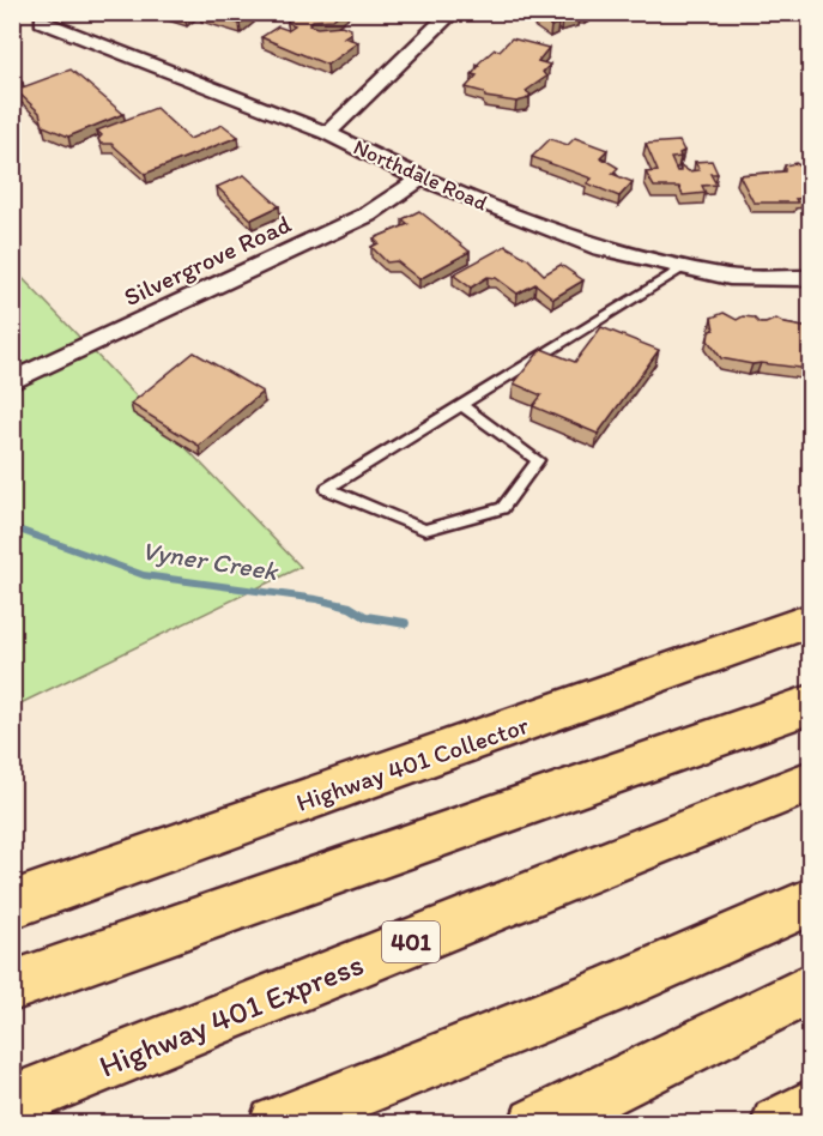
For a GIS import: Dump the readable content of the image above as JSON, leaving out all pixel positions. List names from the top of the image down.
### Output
{
  "streets": {
    "highway": ["Highway 401 Collector", "401", "Highway 401 Express"],
    "street": ["Northdale Road", "Silvergrove Road"]
  },
  "crossings": [
    ["Northdale Road", "Silvergrove Road"]
  ],
  "water": ["Vyner Creek"]
}
